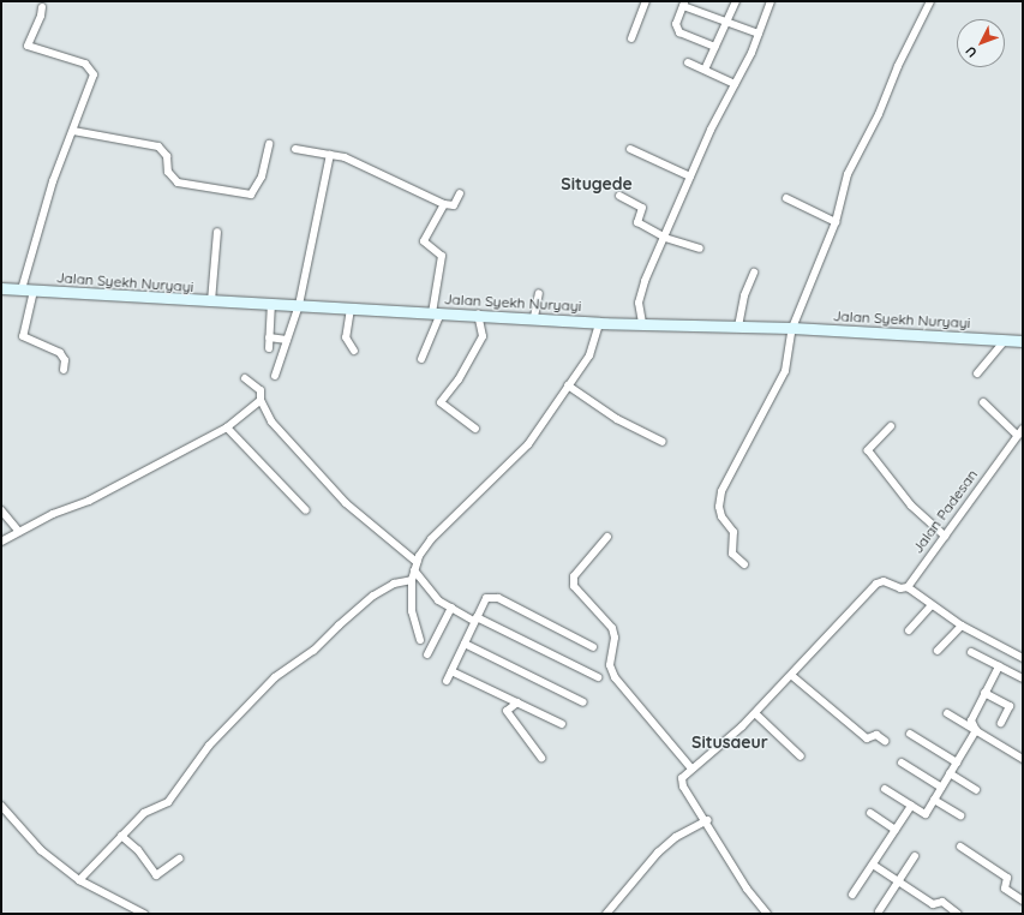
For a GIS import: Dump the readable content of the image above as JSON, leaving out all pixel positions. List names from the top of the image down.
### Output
{
  "streets": {
    "main road": ["Jalan Syekh Nuryayi"],
    "street": ["Jalan Padesan"]
  },
  "districts": ["Situgede", "Situsaeur"],
  "north": "bottom left"
}
